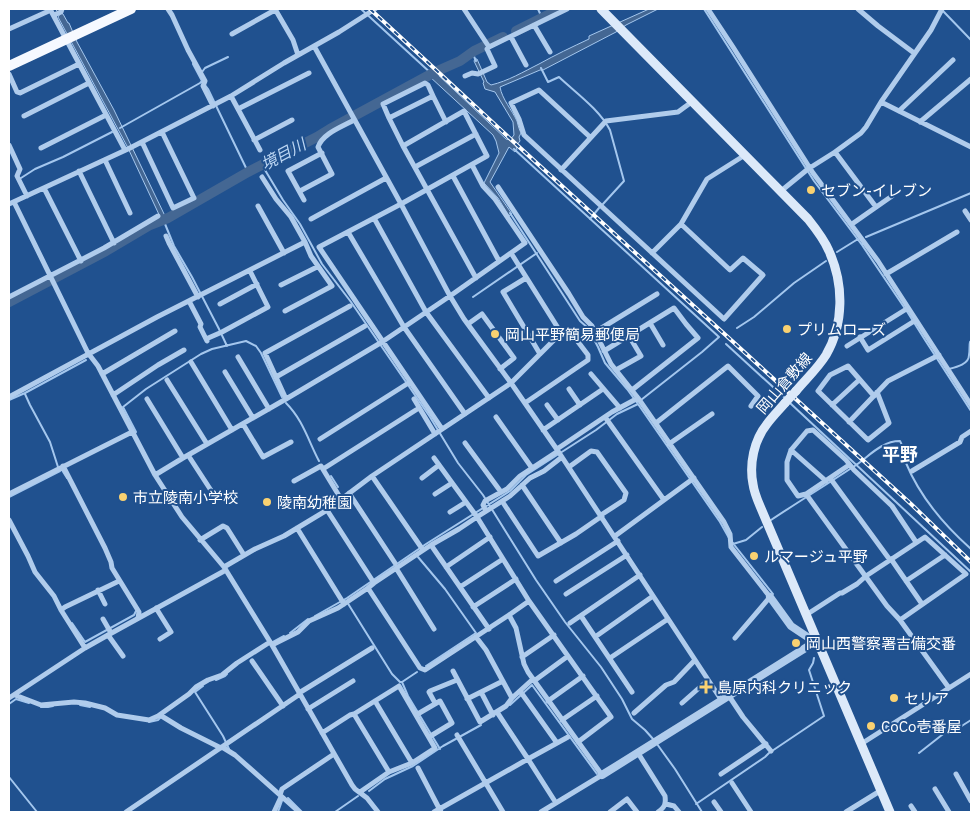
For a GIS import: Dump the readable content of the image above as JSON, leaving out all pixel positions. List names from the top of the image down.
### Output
{
  "streets": {
    "main road": ["岡山倉敷線"]
  },
  "districts": ["平野"],
  "water": ["境目川"],
  "places": {
    "other": [
      "セブン-イレブン",
      "プリムローズ",
      "岡山平野簡易郵便局",
      "市立陵南小学校",
      "陵南幼稚園",
      "ルマージュ平野",
      "岡山西警察署吉備交番",
      "セリア",
      "CoCo壱番屋"
    ],
    "health": ["島原内科クリニック"]
  }
}
